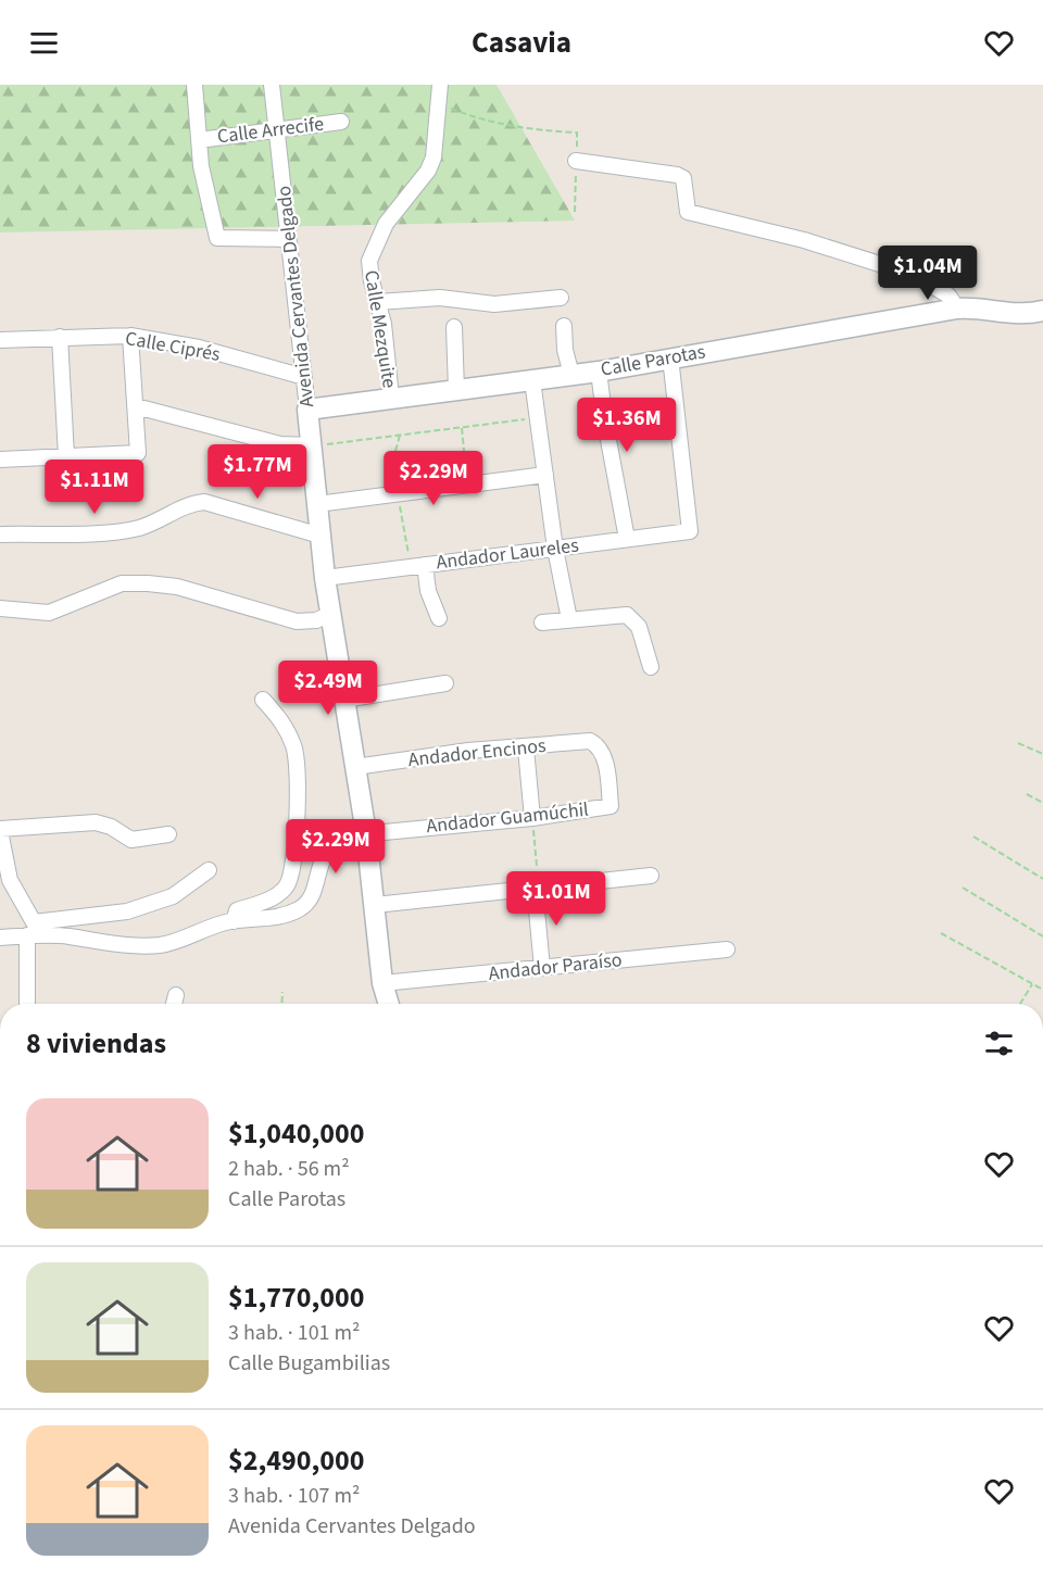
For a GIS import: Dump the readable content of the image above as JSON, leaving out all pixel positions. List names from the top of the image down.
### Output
{
  "streets": {
    "street": [
      "Calle Arrecife",
      "Avenida Cervantes Delgado",
      "Calle Mezquite",
      "Calle Ciprés",
      "Calle Parotas",
      "Andador Laureles",
      "Andador Encinos",
      "Andador Guamúchil",
      "Andador Paraíso"
    ]
  },
  "crossings": [
    ["Calle Arrecife", "Avenida Cervantes Delgado"],
    ["Avenida Cervantes Delgado", "Calle Ciprés"],
    ["Avenida Cervantes Delgado", "Calle Parotas"],
    ["Avenida Cervantes Delgado", "Andador Laureles"],
    ["Avenida Cervantes Delgado", "Andador Encinos"],
    ["Avenida Cervantes Delgado", "Andador Guamúchil"],
    ["Avenida Cervantes Delgado", "Andador Paraíso"],
    ["Calle Mezquite", "Calle Parotas"],
    ["Calle Parotas", "Andador Laureles"],
    ["Andador Encinos", "Andador Guamúchil"]
  ],
  "page": {
    "header": "Casavia",
    "price": [
      "$1.04M",
      "$1.36M",
      "$1.77M",
      "$2.29M",
      "$1.11M",
      "$2.49M",
      "$2.29M",
      "$1.01M"
    ],
    "heading": "8 viviendas",
    "list": [
      {
        "name": "$1,040,000",
        "note": "2 hab. · 56 m² · Calle Parotas"
      },
      {
        "name": "$1,770,000",
        "note": "3 hab. · 101 m² · Calle Bugambilias"
      },
      {
        "name": "$2,490,000",
        "note": "3 hab. · 107 m² · Avenida Cervantes Delgado"
      }
    ]
  }
}
